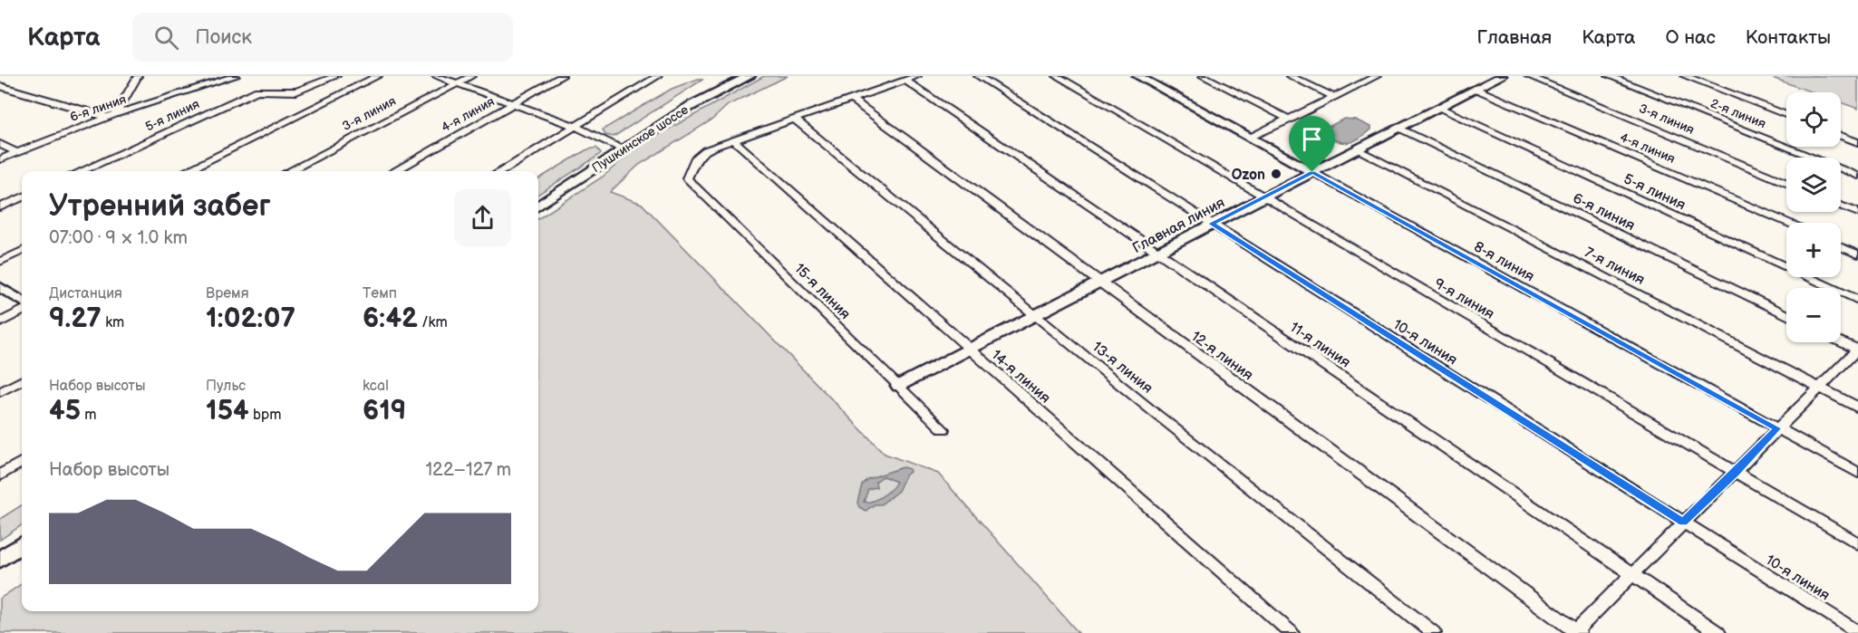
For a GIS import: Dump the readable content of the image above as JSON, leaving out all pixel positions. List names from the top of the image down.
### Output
{
  "streets": {
    "main road": ["Пушкинское шоссе"],
    "street": [
      "6-я линия",
      "3-я линия",
      "2-я линия",
      "4-я линия",
      "5-я линия",
      "Главная линия",
      "8-я линия",
      "7-я линия",
      "15-я линия",
      "9-я линия",
      "10-я линия",
      "11-я линия",
      "12-я линия",
      "13-я линия",
      "14-я линия"
    ]
  },
  "crossings": [
    ["6-я линия", "Главная линия"],
    ["4-я линия", "Главная линия"],
    ["5-я линия", "Главная линия"],
    ["Главная линия", "8-я линия"],
    ["Главная линия", "7-я линия"],
    ["Главная линия", "15-я линия"],
    ["Главная линия", "9-я линия"],
    ["Главная линия", "10-я линия"],
    ["Главная линия", "11-я линия"],
    ["Главная линия", "12-я линия"],
    ["Главная линия", "13-я линия"],
    ["Главная линия", "14-я линия"],
    ["15-я линия", "14-я линия"]
  ],
  "places": ["Ozon"],
  "page": {
    "header": "Карта",
    "search": "Поиск",
    "nav": [
      "Главная",
      "Карта",
      "О нас",
      "Контакты"
    ],
    "map_buttons": ["+", "−"],
    "heading": ["Утренний забег", "07:00 · 9 × 1.0 km"],
    "stats": [
      ["Дистанция", "9.27 km"],
      ["Время", "1:02:07"],
      ["Темп", "6:42 /km"],
      ["Набор высоты", "45 m"],
      ["Пульс", "154 bpm"],
      ["kcal", "619"]
    ],
    "chart": ["Набор высоты", "122–127 m"]
  }
}
